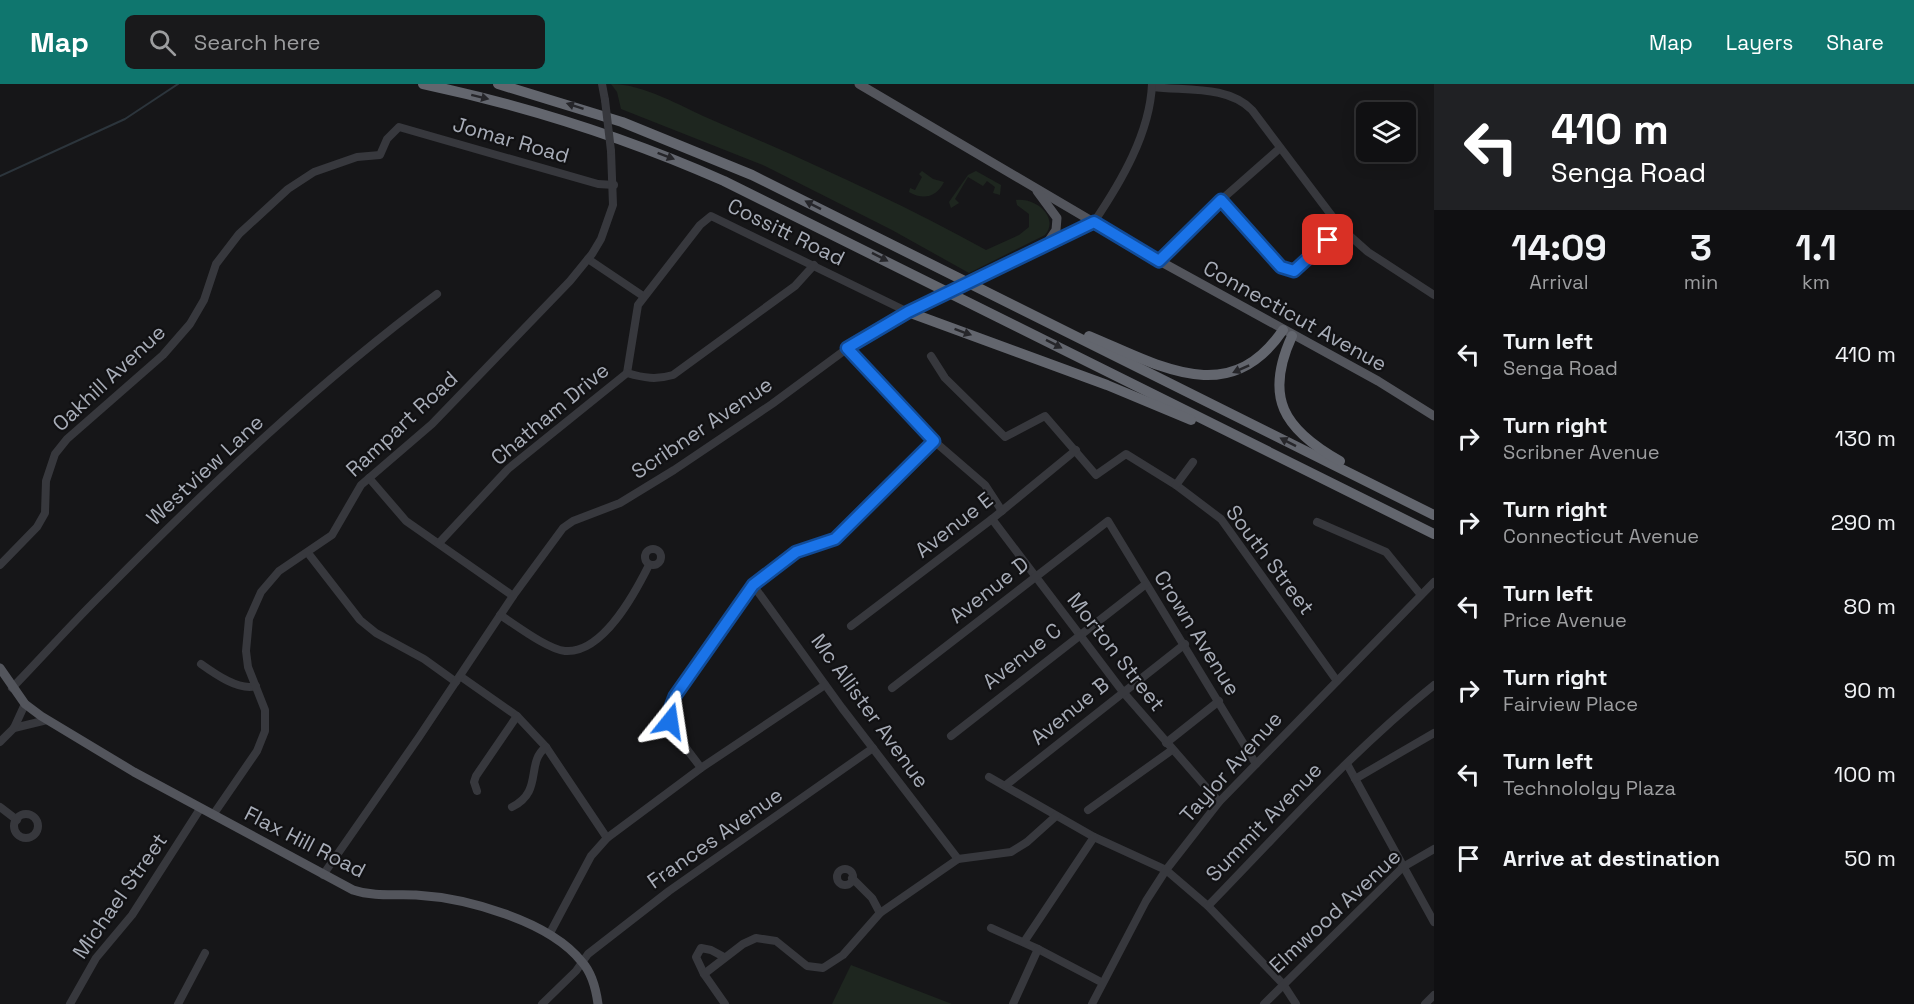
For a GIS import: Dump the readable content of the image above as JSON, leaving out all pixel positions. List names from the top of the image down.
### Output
{
  "streets": {
    "main road": ["Connecticut Avenue", "Scribner Avenue", "Flax Hill Road"],
    "street": [
      "Jomar Road",
      "Cossitt Road",
      "Oakhill Avenue",
      "Chatham Drive",
      "Rampart Road",
      "Westview Lane",
      "Avenue E",
      "South Street",
      "Avenue D",
      "Crown Avenue",
      "Morton Street",
      "Avenue C",
      "Mc Allister Avenue",
      "Avenue B",
      "Taylor Avenue",
      "Summit Avenue",
      "Frances Avenue",
      "Michael Street",
      "Elmwood Avenue"
    ]
  },
  "crossings": [
    ["Jomar Road", "Oakhill Avenue"],
    ["Jomar Road", "Rampart Road"],
    ["Cossitt Road", "Chatham Drive"],
    ["Cossitt Road", "Scribner Avenue"],
    ["Connecticut Avenue", "Scribner Avenue"],
    ["Rampart Road", "Flax Hill Road"],
    ["Scribner Avenue", "Flax Hill Road"],
    ["Westview Lane", "Flax Hill Road"],
    ["Avenue E", "South Street"],
    ["Avenue E", "Morton Street"],
    ["South Street", "Taylor Avenue"],
    ["Avenue D", "Crown Avenue"],
    ["Avenue D", "Morton Street"],
    ["Crown Avenue", "Avenue C"],
    ["Crown Avenue", "Avenue B"],
    ["Crown Avenue", "Taylor Avenue"],
    ["Morton Street", "Avenue C"],
    ["Morton Street", "Avenue B"],
    ["Morton Street", "Taylor Avenue"],
    ["Mc Allister Avenue", "Frances Avenue"],
    ["Frances Avenue", "Flax Hill Road"],
    ["Flax Hill Road", "Michael Street"]
  ],
  "page": {
    "header": "Map",
    "search": "Search here",
    "nav": ["Map", "Layers", "Share"],
    "turn": ["410 m", "Senga Road"],
    "eta": [
      "14:09",
      "Arrival",
      "3",
      "min",
      "1.1",
      "km"
    ],
    "list": [
      {
        "name": "Turn left",
        "note": "Senga Road",
        "value": "410 m"
      },
      {
        "name": "Turn right",
        "note": "Scribner Avenue",
        "value": "130 m"
      },
      {
        "name": "Turn right",
        "note": "Connecticut Avenue",
        "value": "290 m"
      },
      {
        "name": "Turn left",
        "note": "Price Avenue",
        "value": "80 m"
      },
      {
        "name": "Turn right",
        "note": "Fairview Place",
        "value": "90 m"
      },
      {
        "name": "Turn left",
        "note": "Technololgy Plaza",
        "value": "100 m"
      },
      {
        "name": "Arrive at destination",
        "value": "50 m"
      }
    ]
  }
}
